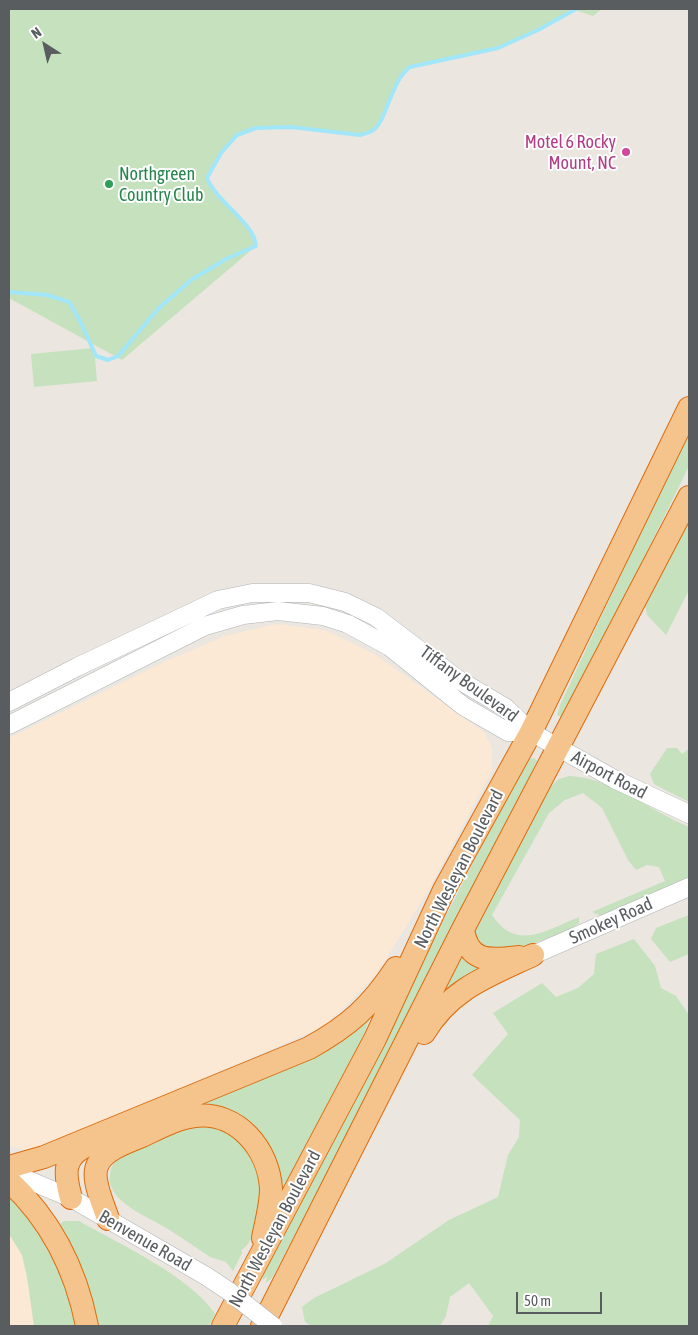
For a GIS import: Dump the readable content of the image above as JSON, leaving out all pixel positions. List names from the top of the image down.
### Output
{
  "streets": {
    "highway": ["North Wesleyan Boulevard"],
    "street": [
      "Tiffany Boulevard",
      "Airport Road",
      "Smokey Road",
      "Benvenue Road"
    ]
  },
  "crossings": [
    ["Tiffany Boulevard", "Airport Road"],
    ["Tiffany Boulevard", "North Wesleyan Boulevard"],
    ["Airport Road", "North Wesleyan Boulevard"]
  ],
  "places": ["Motel 6 Rocky Mount, NC", "Northgreen Country Club"],
  "scale_bar": "50 m",
  "north": "top left"
}
